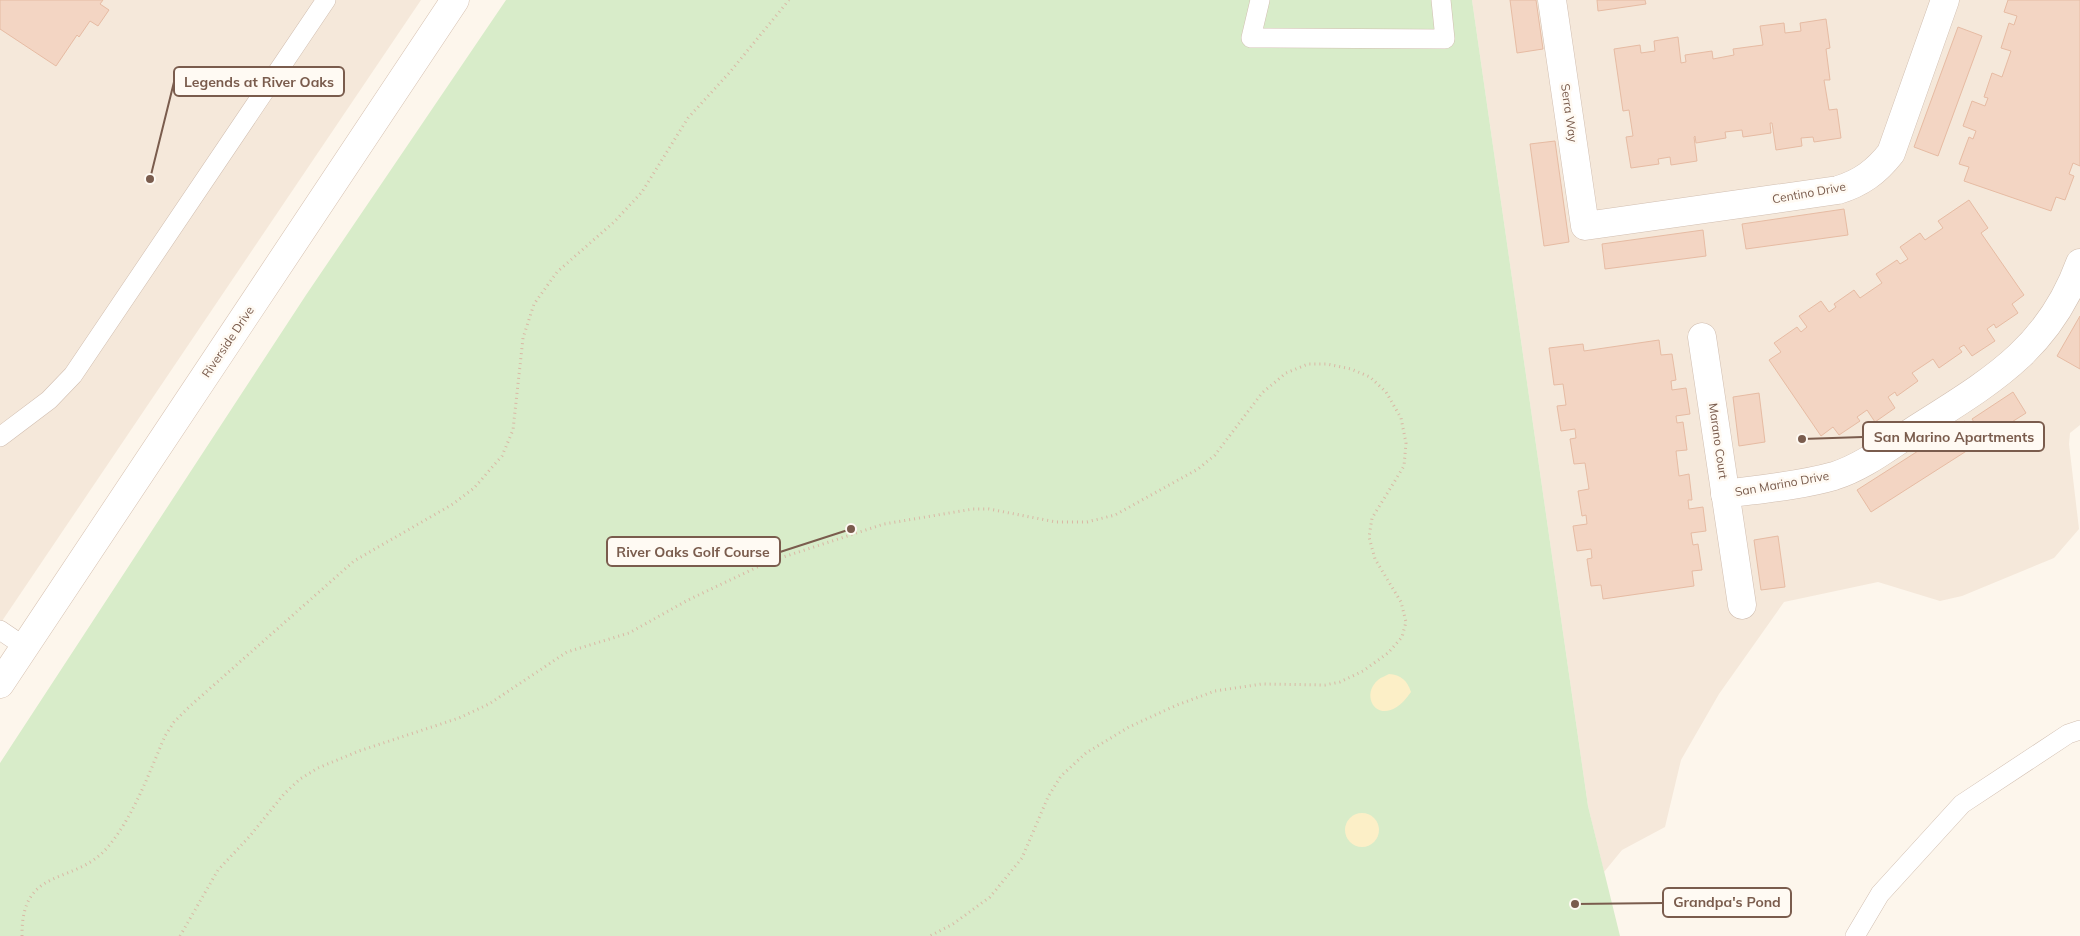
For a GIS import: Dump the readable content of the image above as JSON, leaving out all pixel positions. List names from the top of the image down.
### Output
{
  "streets": {
    "street": [
      "Serra Way",
      "Centino Drive",
      "Riverside Drive",
      "Marano Court",
      "San Marino Drive"
    ]
  },
  "crossings": [
    ["Serra Way", "Centino Drive"],
    ["Marano Court", "San Marino Drive"]
  ],
  "places": [
    "Legends at River Oaks",
    "San Marino Apartments",
    "River Oaks Golf Course",
    "Grandpa's Pond"
  ]
}
